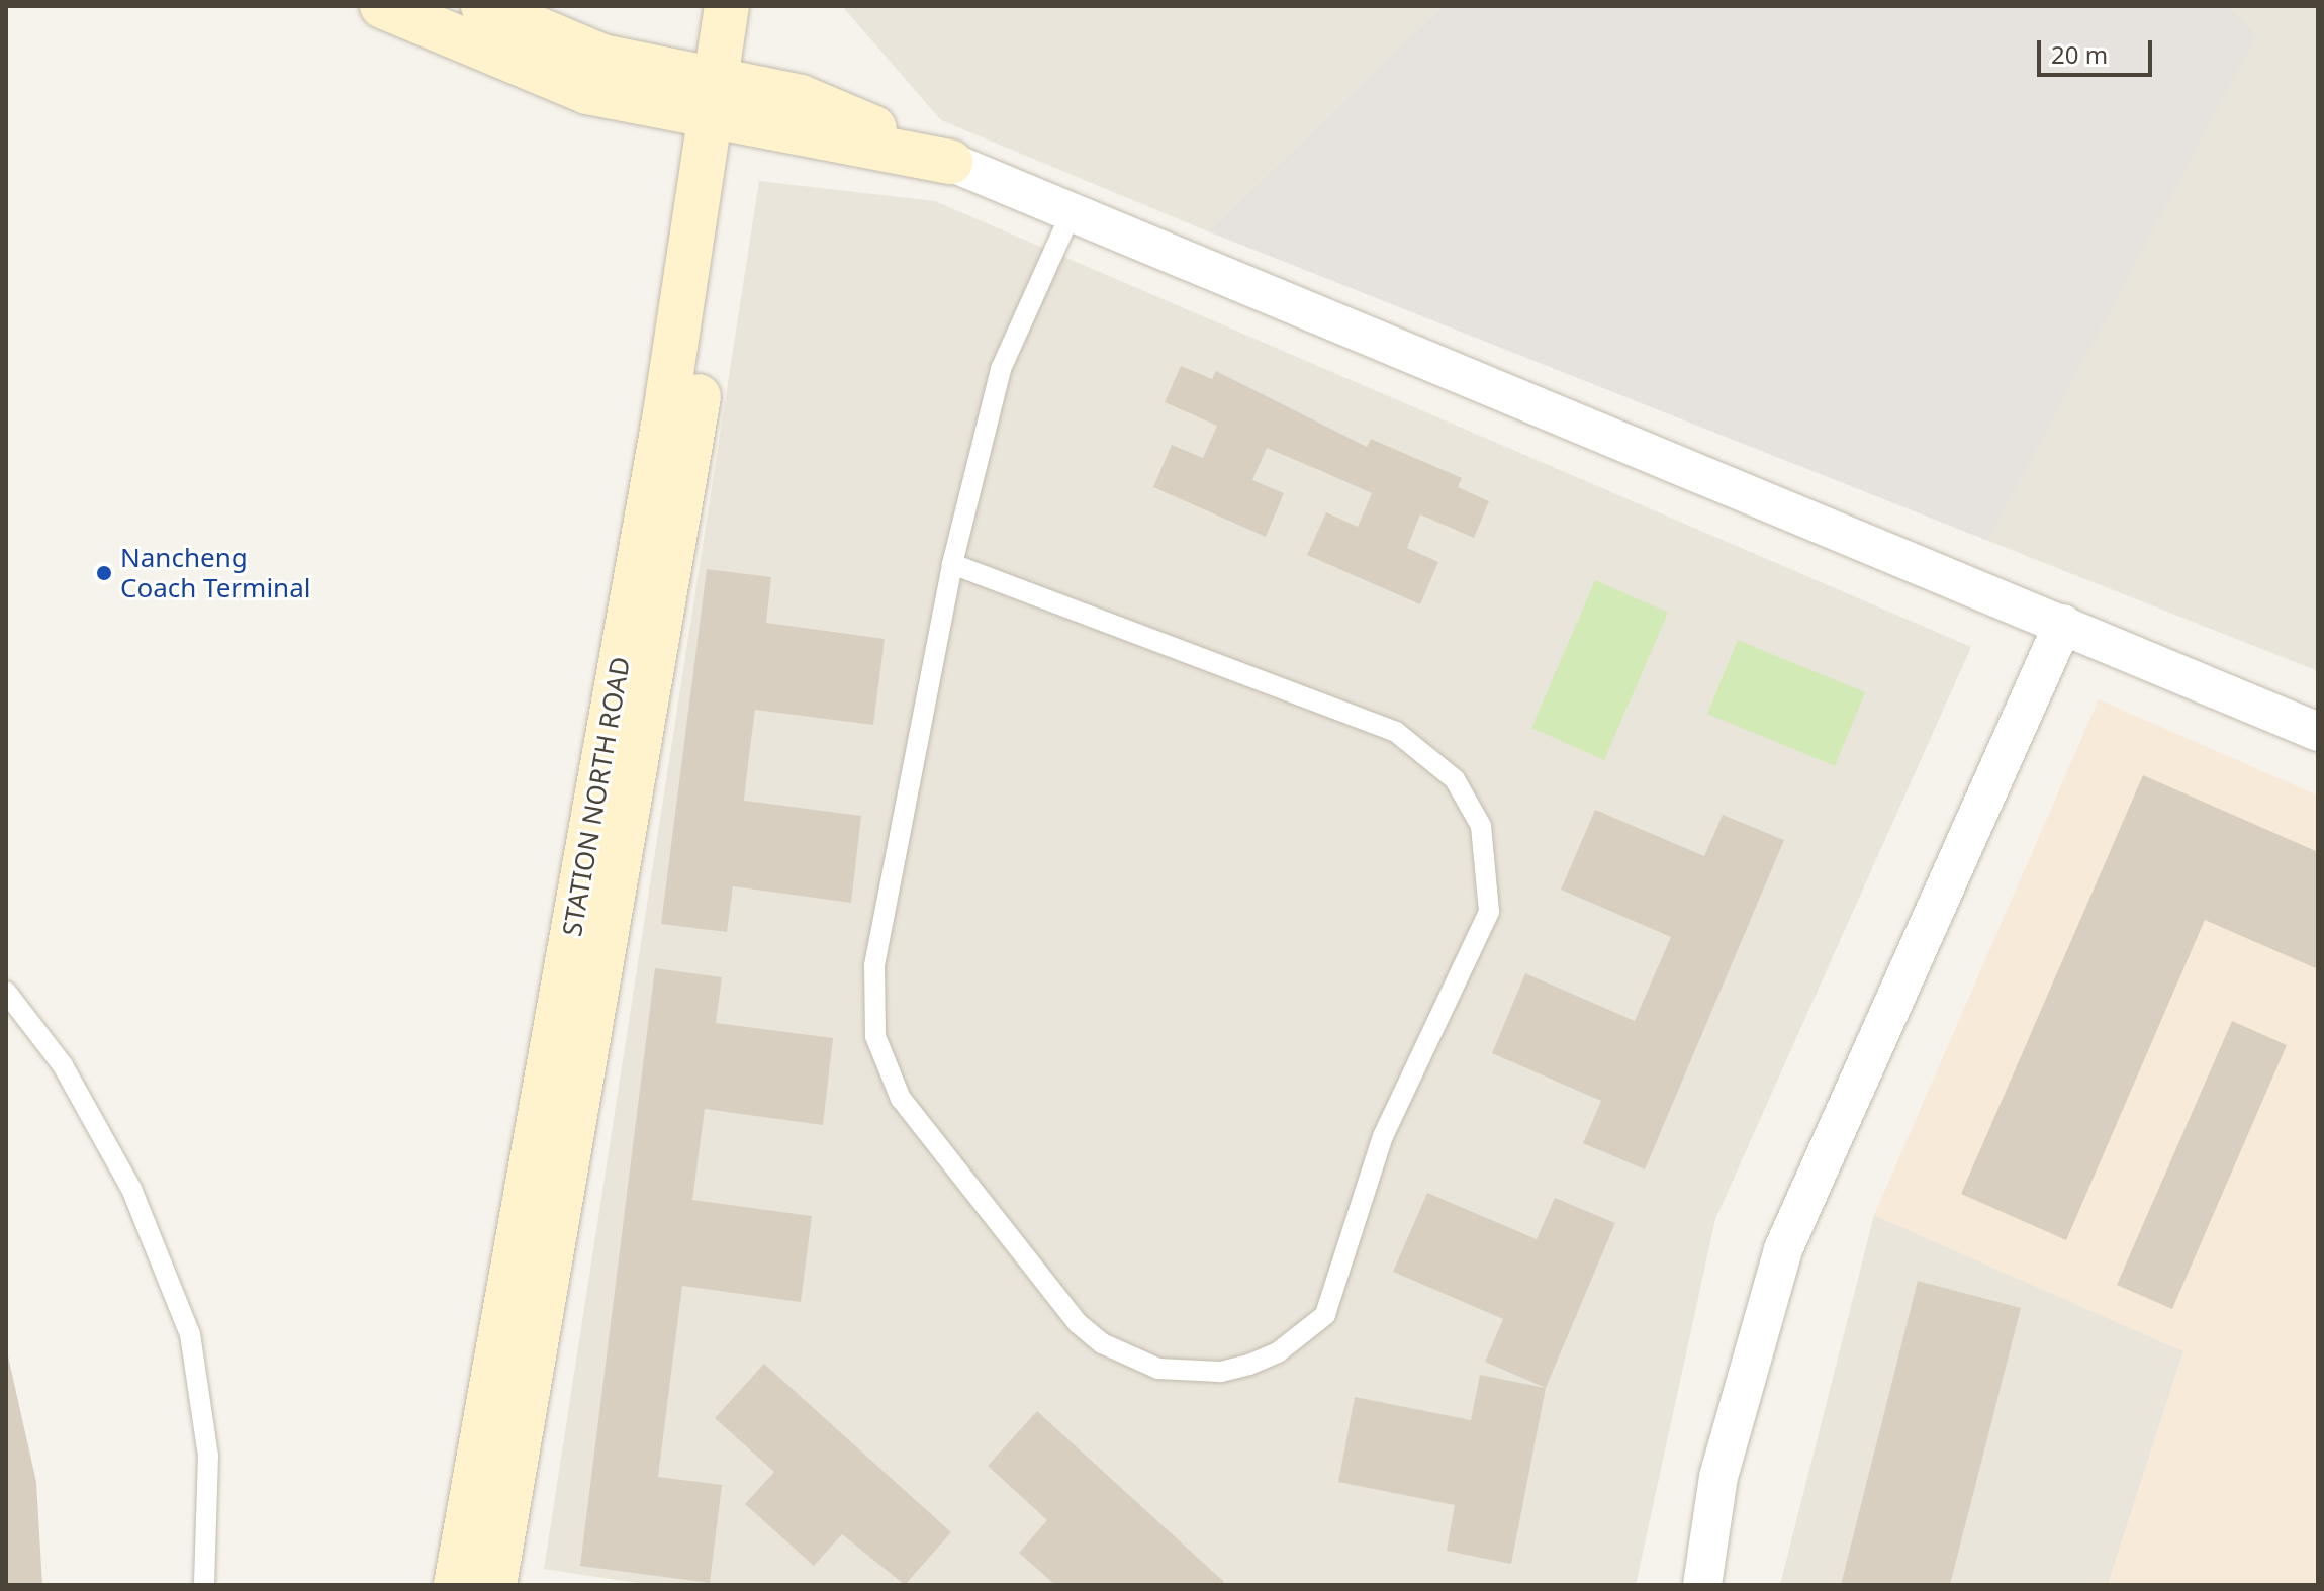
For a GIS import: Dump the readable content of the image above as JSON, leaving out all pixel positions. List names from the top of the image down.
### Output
{
  "streets": {
    "street": ["STATION NORTH ROAD"]
  },
  "places": ["Nancheng Coach Terminal"],
  "scale_bar": "20 m"
}
